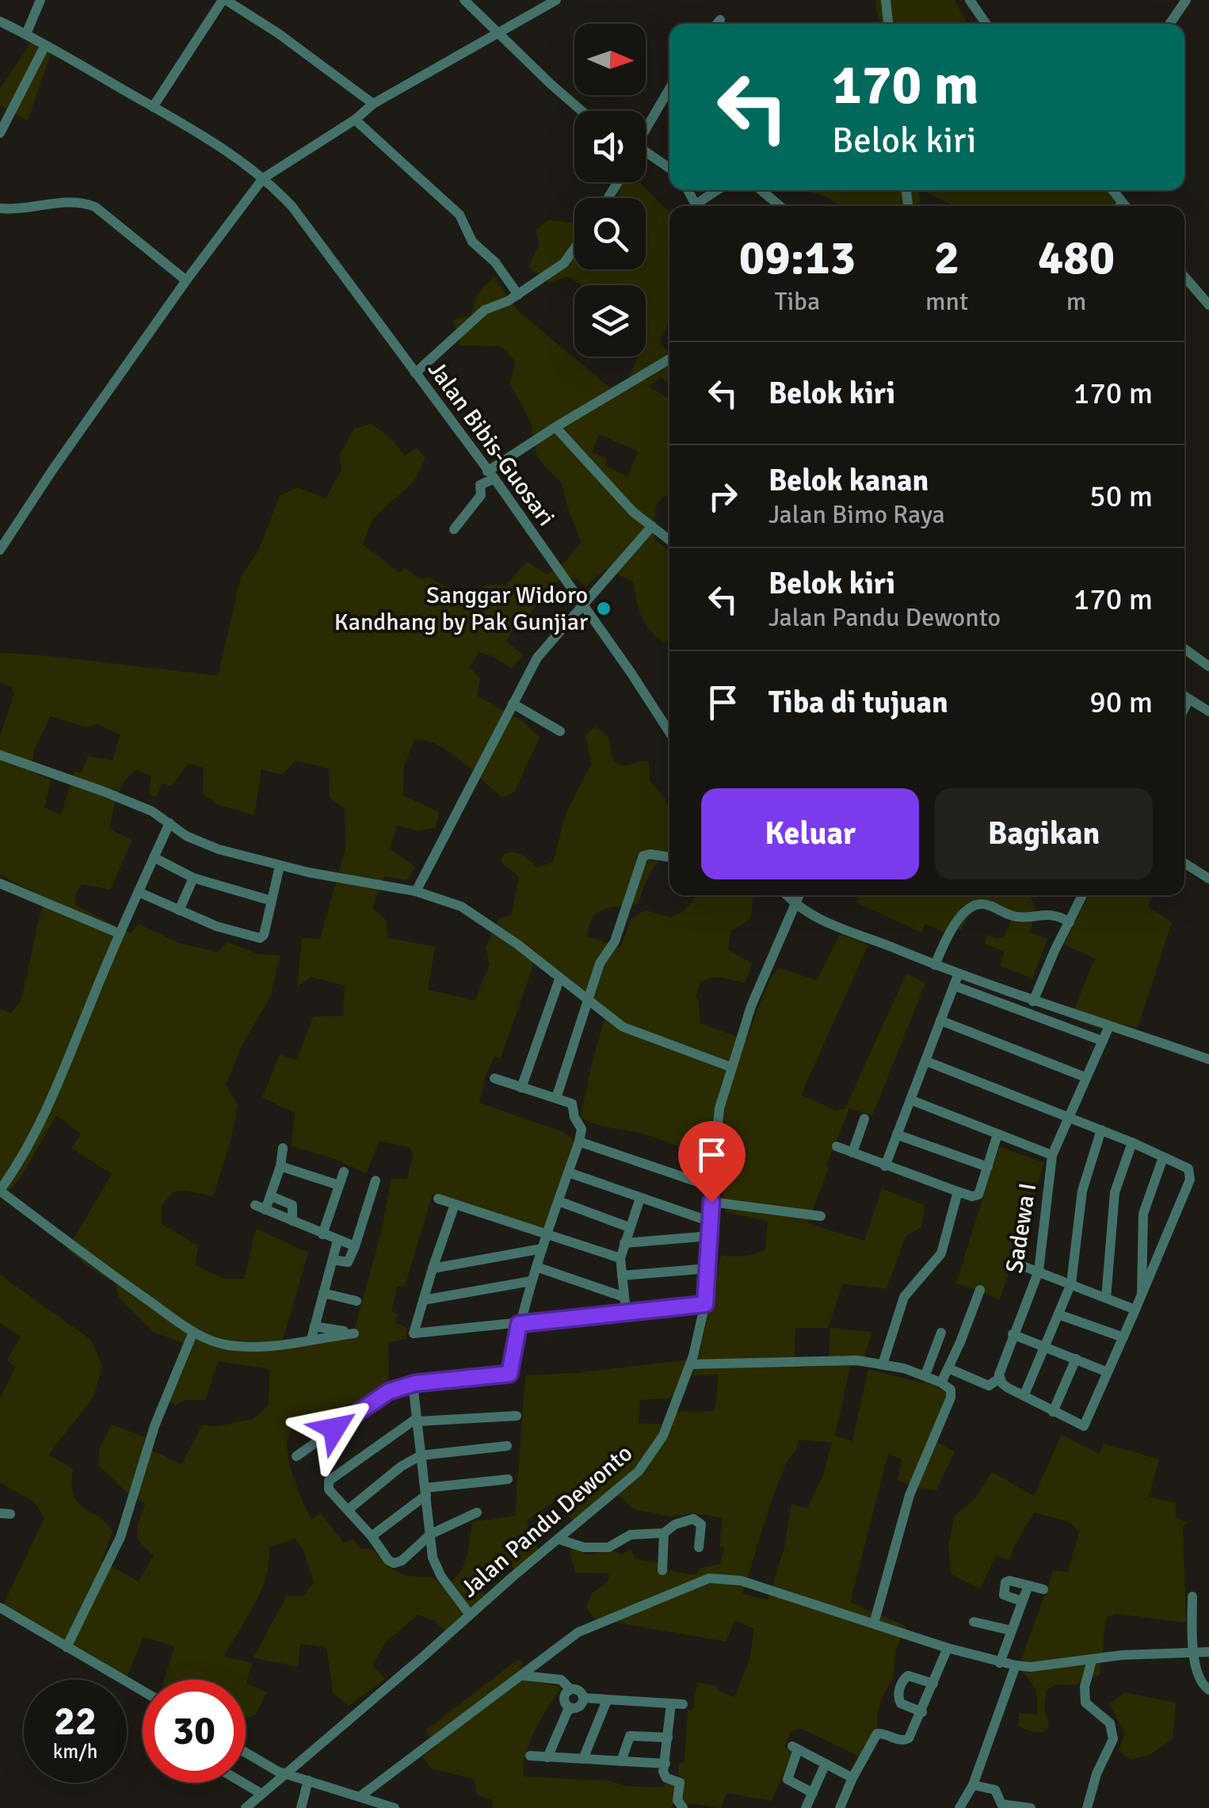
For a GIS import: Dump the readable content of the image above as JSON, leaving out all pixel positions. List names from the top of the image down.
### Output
{
  "streets": {
    "street": ["Jalan Bibis-Guosari", "Sadewa I", "Jalan Pandu Dewonto"]
  },
  "places": ["Sanggar Widoro Kandhang by Pak Gunjiar"],
  "north": "right",
  "page": {
    "turn": ["170 m", "Belok kiri"],
    "eta": [
      "09:13",
      "Tiba",
      "2",
      "mnt",
      "480",
      "m"
    ],
    "list": [
      {
        "name": "Belok kiri",
        "value": "170 m"
      },
      {
        "name": "Belok kanan",
        "note": "Jalan Bimo Raya",
        "value": "50 m"
      },
      {
        "name": "Belok kiri",
        "note": "Jalan Pandu Dewonto",
        "value": "170 m"
      },
      {
        "name": "Tiba di tujuan",
        "value": "90 m"
      }
    ],
    "buttons": ["Keluar", "Bagikan"],
    "speed": "22 km/h",
    "limit": "30"
  }
}
